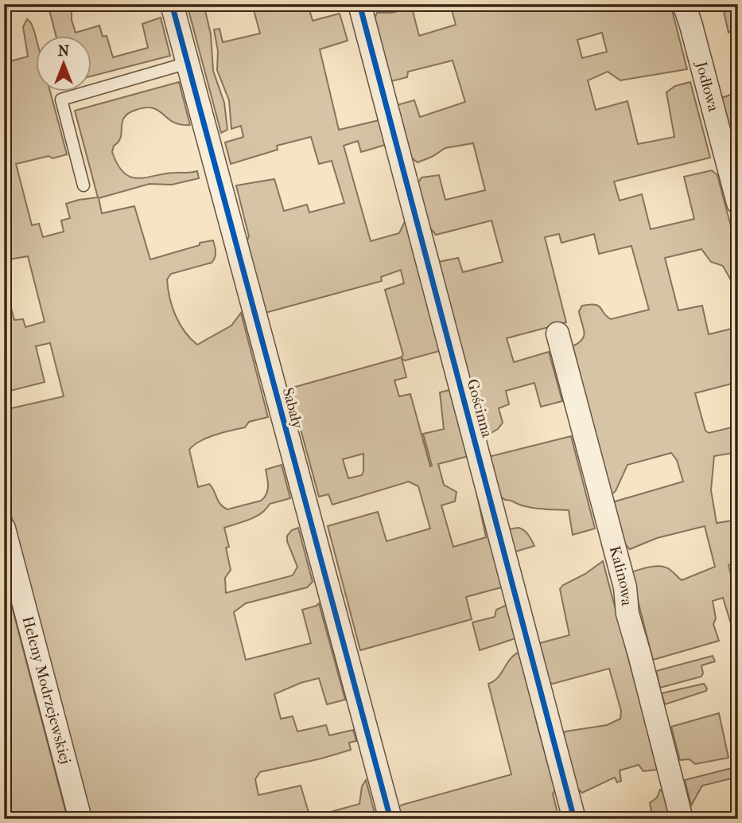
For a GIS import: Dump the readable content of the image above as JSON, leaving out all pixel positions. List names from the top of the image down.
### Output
{
  "streets": {
    "street": [
      "Jodłowa",
      "Sabały",
      "Gościnna",
      "Kalinowa",
      "Heleny Modrzejewskiej"
    ]
  },
  "north": "top"
}
